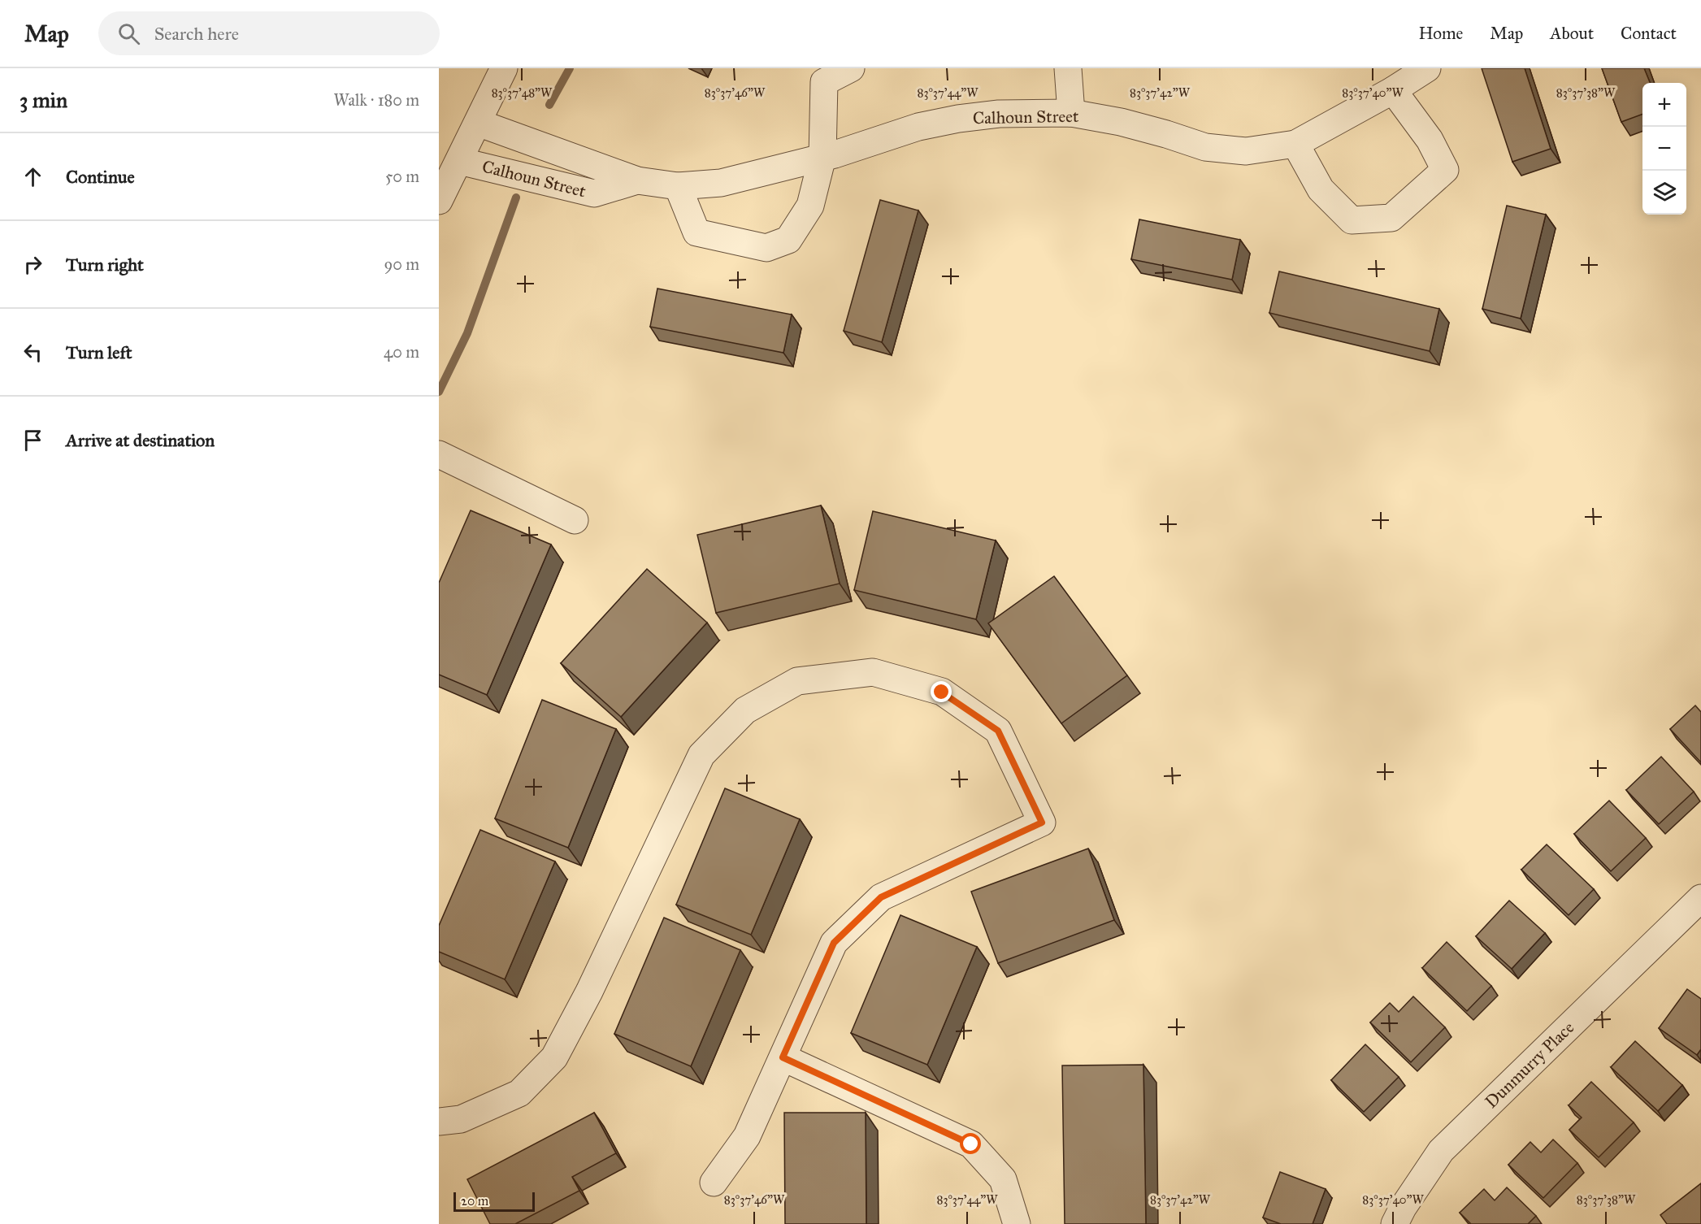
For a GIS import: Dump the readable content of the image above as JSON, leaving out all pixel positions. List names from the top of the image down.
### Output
{
  "streets": {
    "street": ["Calhoun Street", "Dunmurry Place"]
  },
  "scale_bar": "20 m",
  "page": {
    "header": "Map",
    "search": "Search here",
    "nav": [
      "Home",
      "Map",
      "About",
      "Contact"
    ],
    "heading": ["3 min", "Walk · 180 m"],
    "map_buttons": ["+", "−"],
    "list": [
      ["Continue", "50 m"],
      ["Turn right", "90 m"],
      ["Turn left", "40 m"],
      "Arrive at destination"
    ],
    "scale": "20 m"
  },
  "coordinates": [
    "83°37'48\"W",
    "83°37'46\"W",
    "83°37'44\"W",
    "83°37'42\"W",
    "83°37'40\"W",
    "83°37'38\"W"
  ]
}
